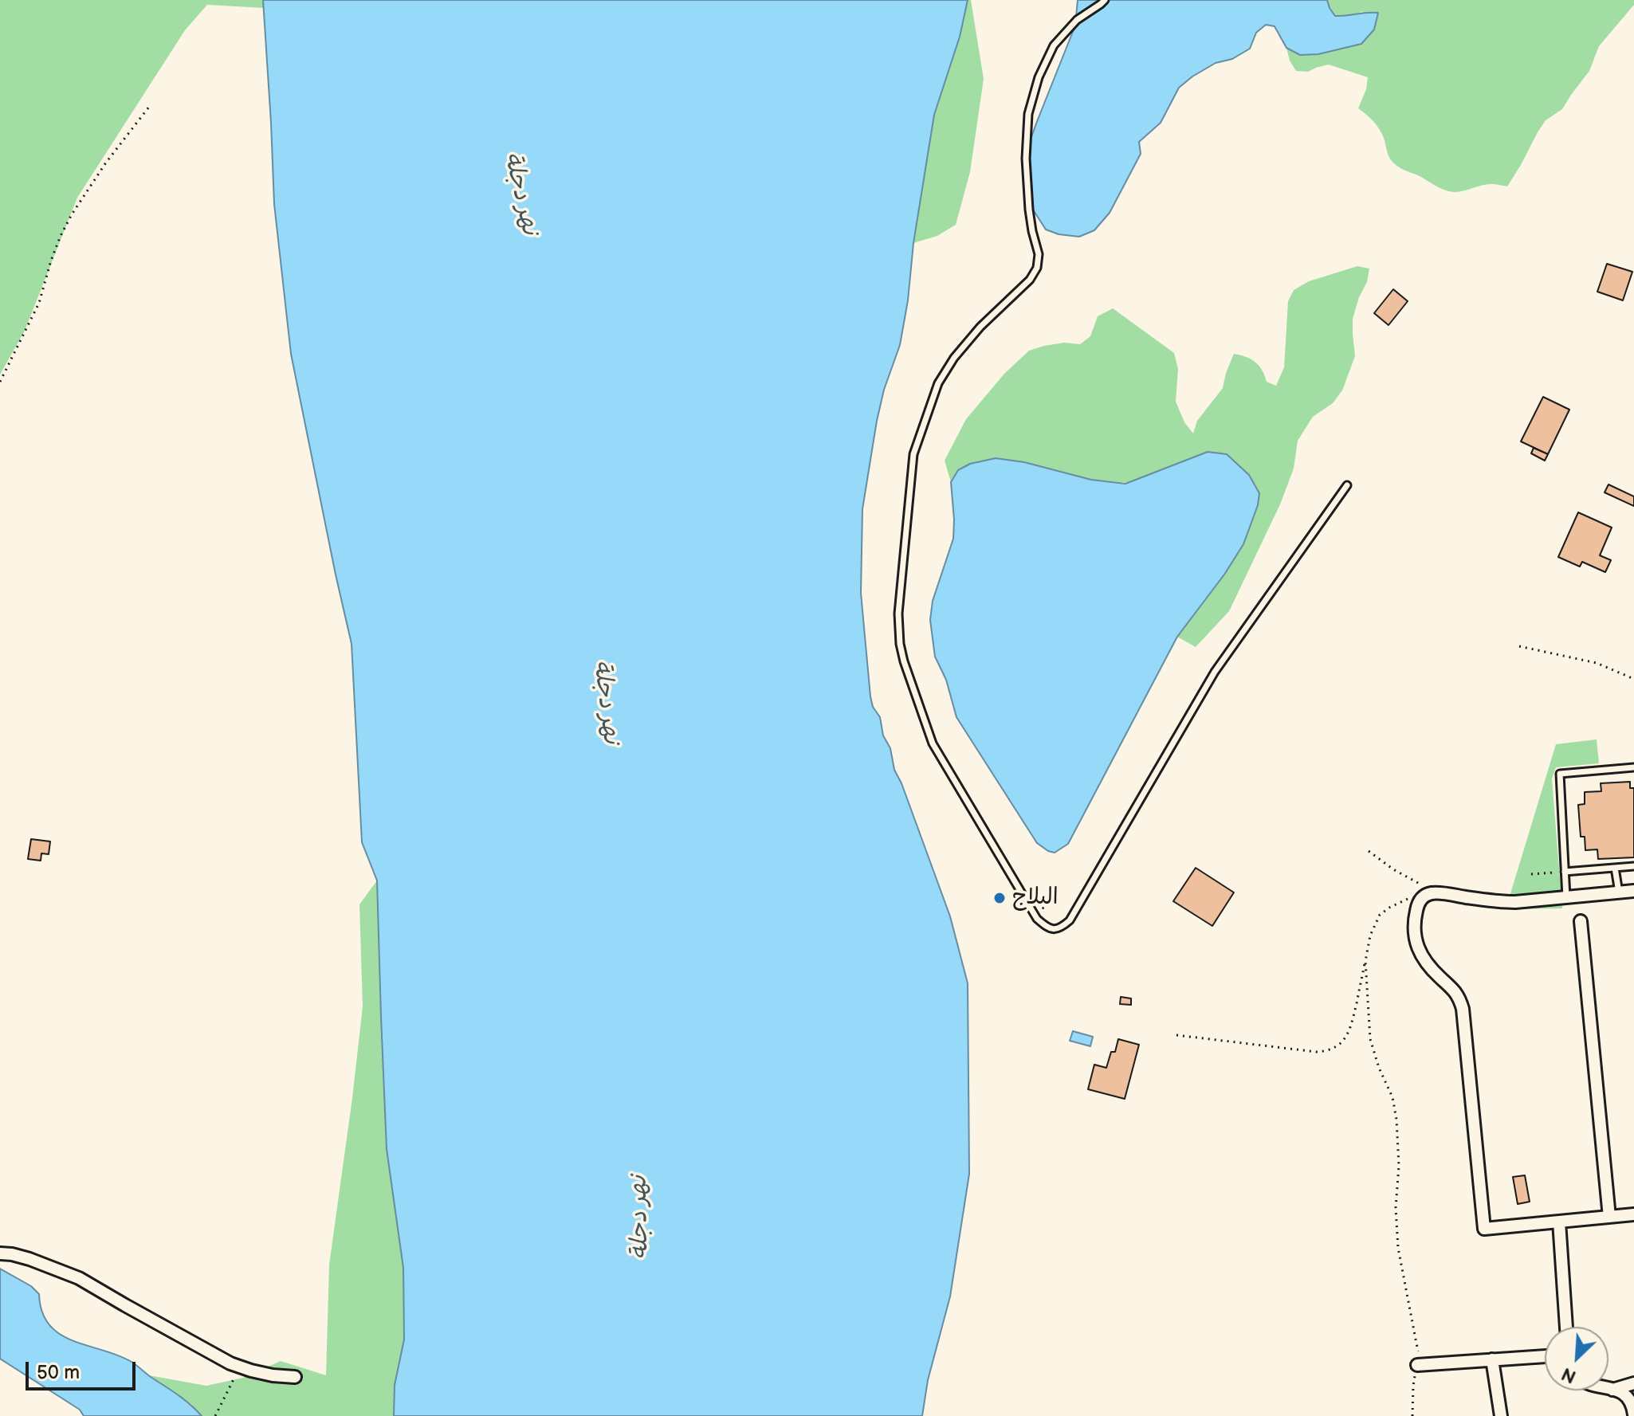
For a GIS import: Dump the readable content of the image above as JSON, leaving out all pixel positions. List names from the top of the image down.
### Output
{
  "water": ["نهر دجلة"],
  "places": ["البلاج"],
  "scale_bar": "50 m",
  "north": "bottom left"
}
